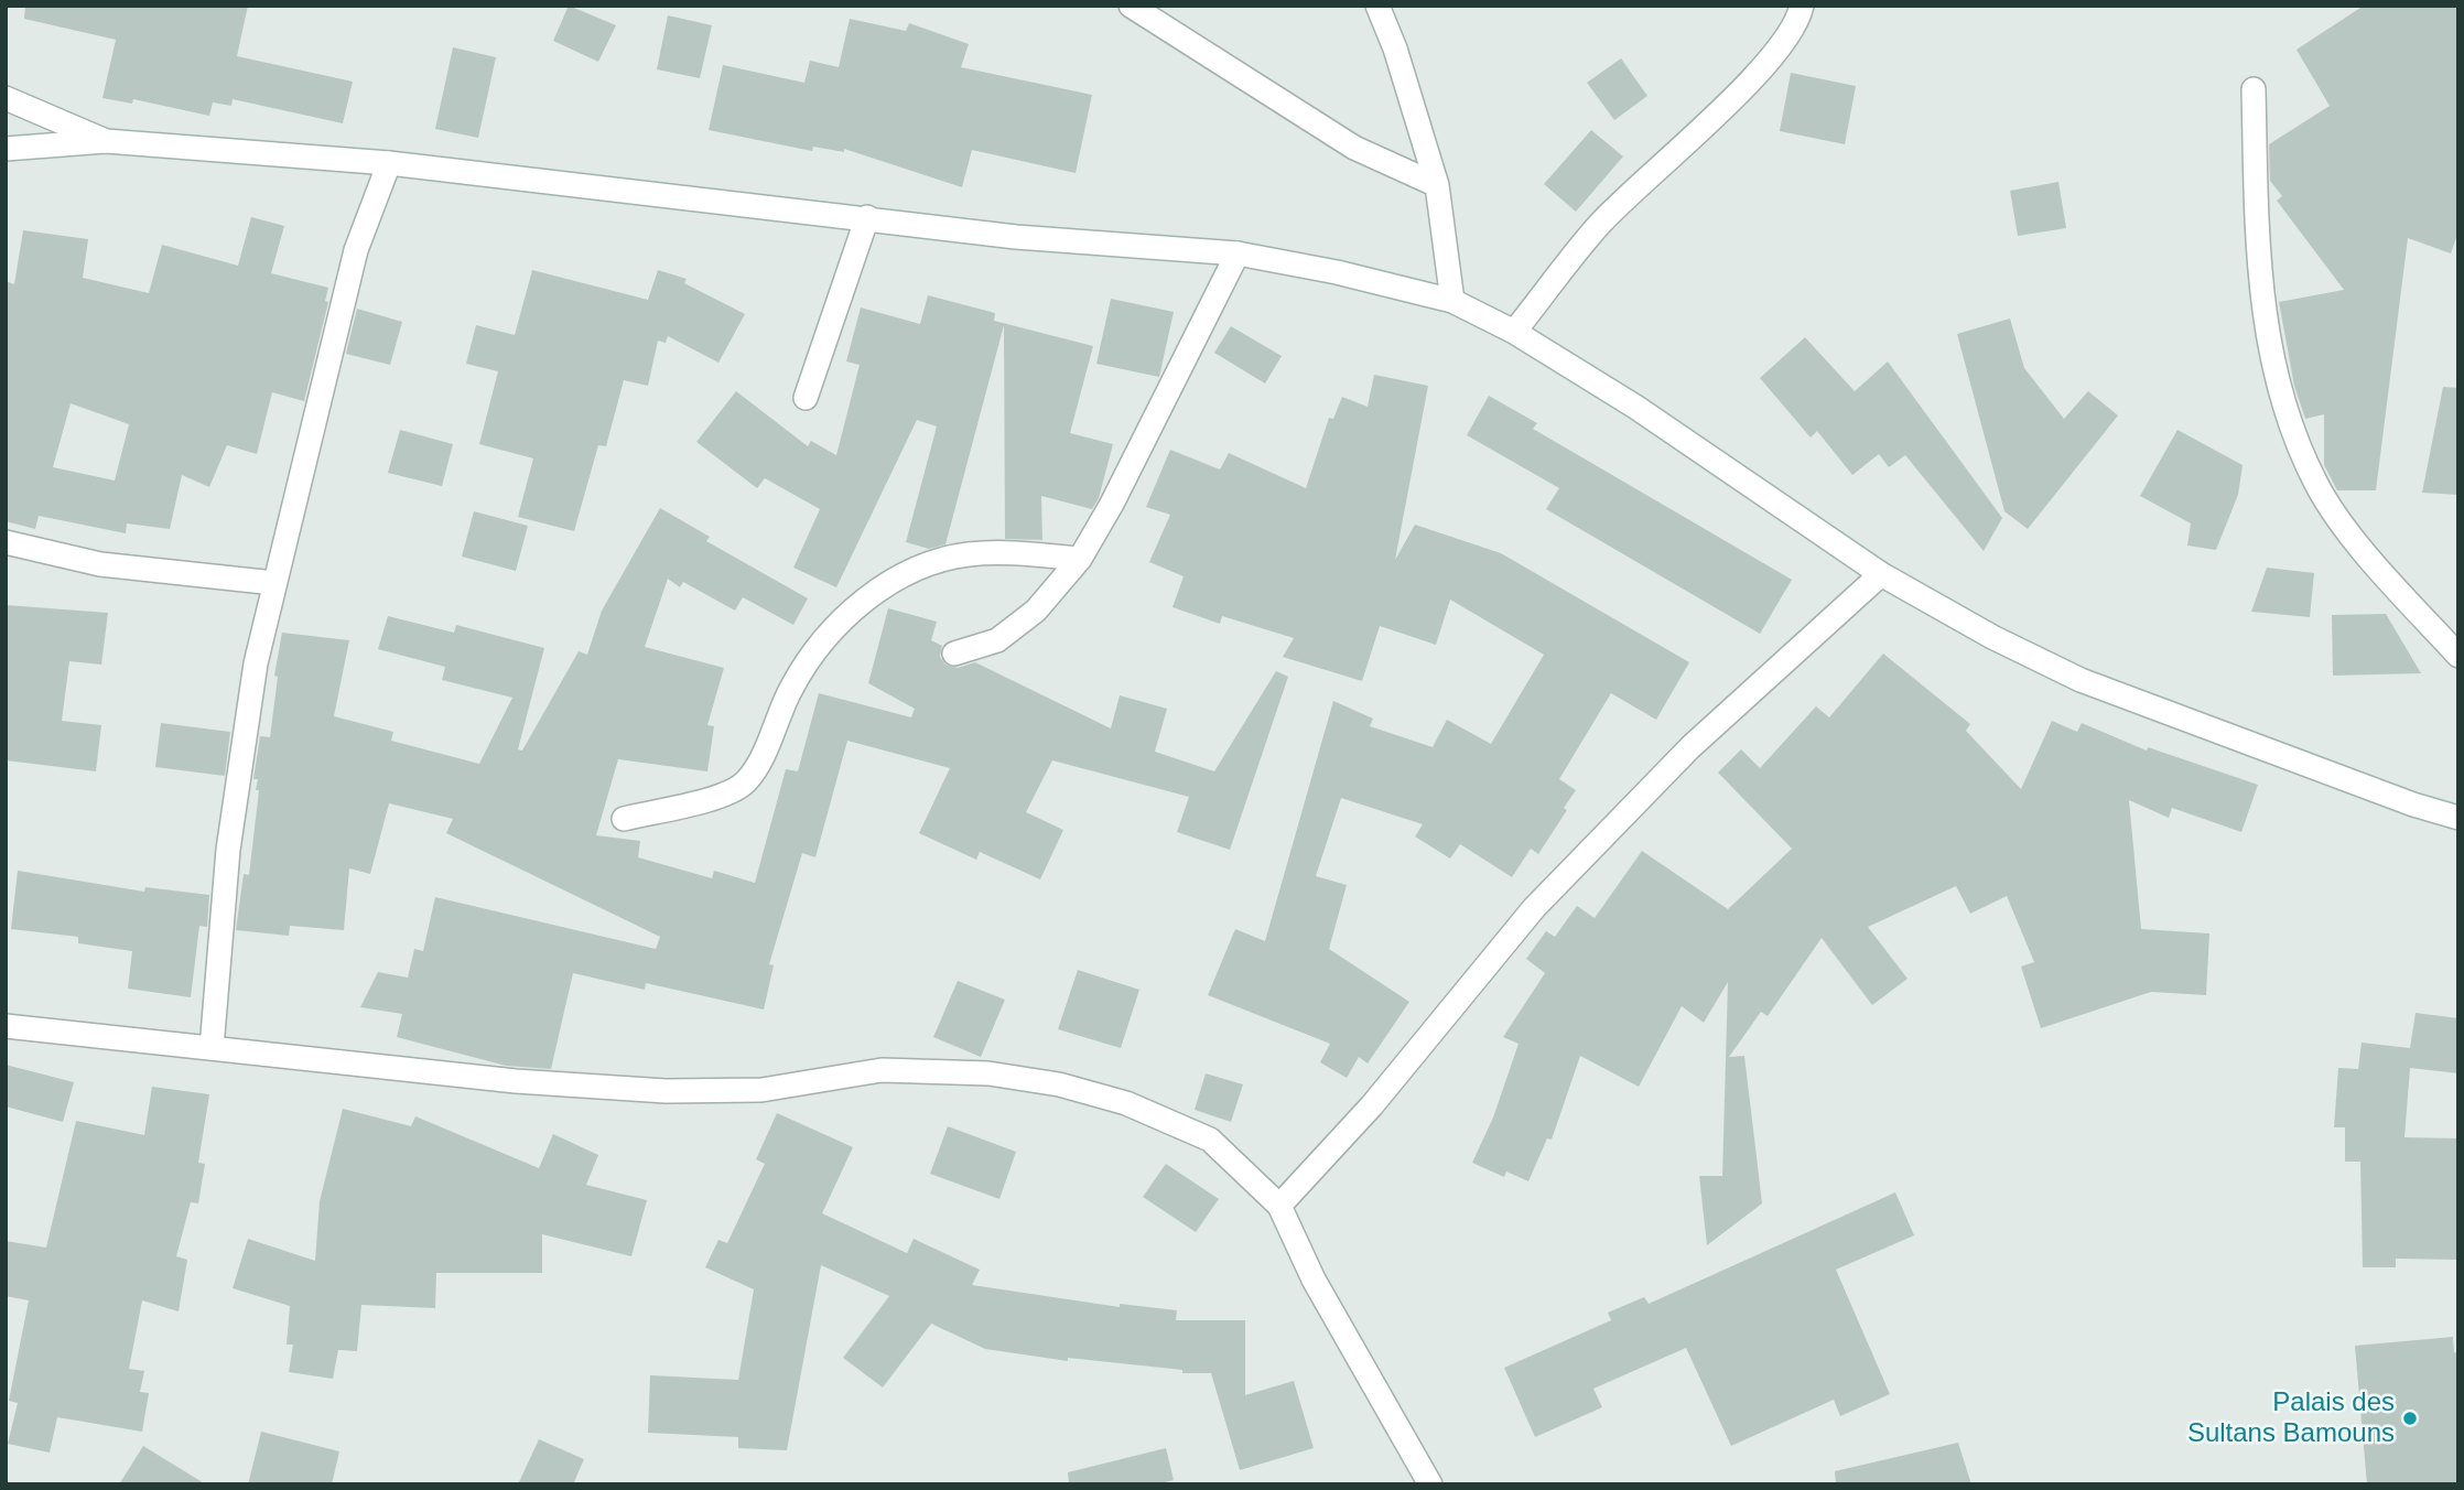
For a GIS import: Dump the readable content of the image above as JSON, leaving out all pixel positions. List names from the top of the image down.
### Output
{
  "places": ["Palais des Sultans Bamouns"]
}
